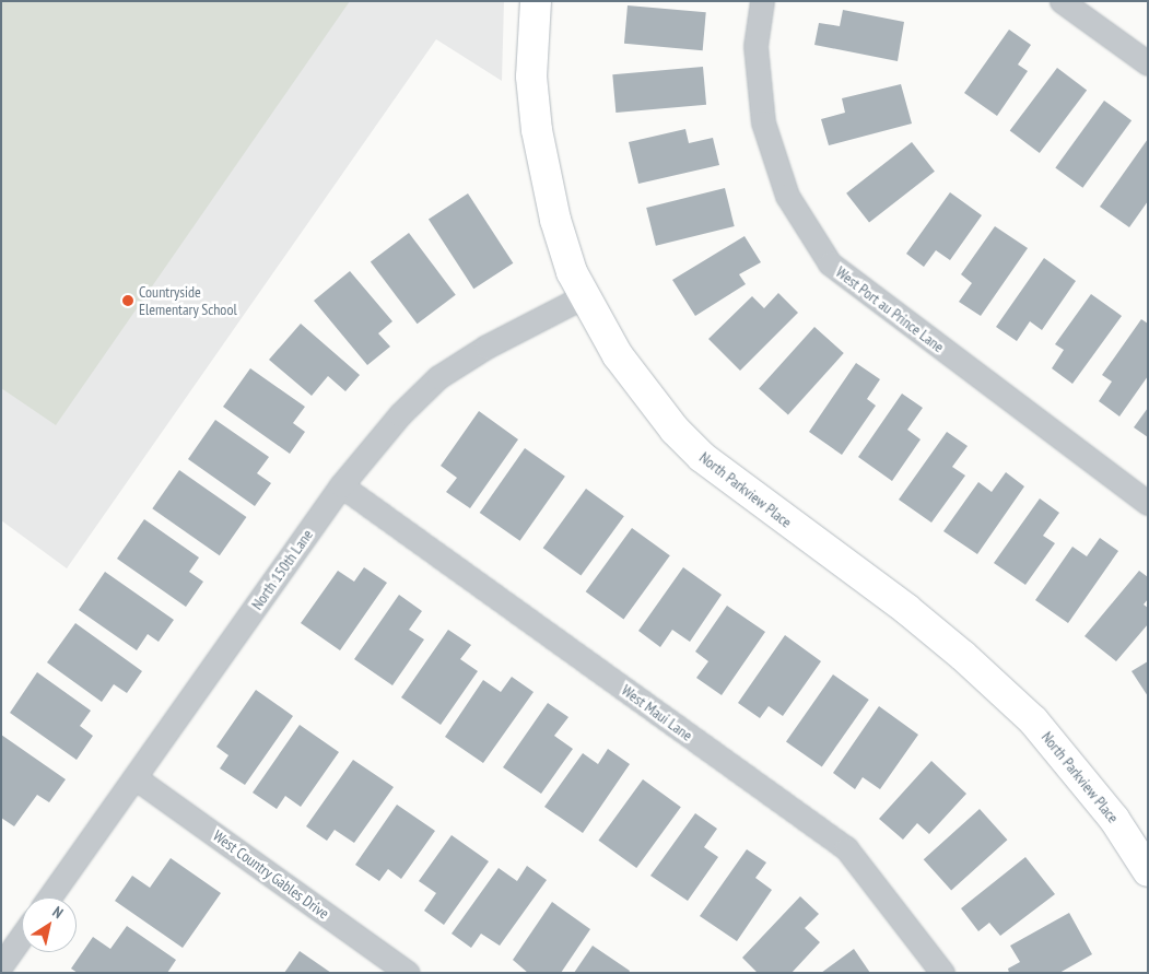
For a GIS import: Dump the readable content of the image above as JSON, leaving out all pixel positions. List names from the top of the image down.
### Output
{
  "streets": {
    "street": [
      "West Port au Prince Lane",
      "North Parkview Place",
      "North 150th Lane",
      "West Maui Lane",
      "West Country Gables Drive"
    ]
  },
  "crossings": [
    ["North Parkview Place", "North 150th Lane"],
    ["North 150th Lane", "West Maui Lane"],
    ["North 150th Lane", "West Country Gables Drive"]
  ],
  "places": ["Countryside Elementary School"],
  "north": "top right"
}
